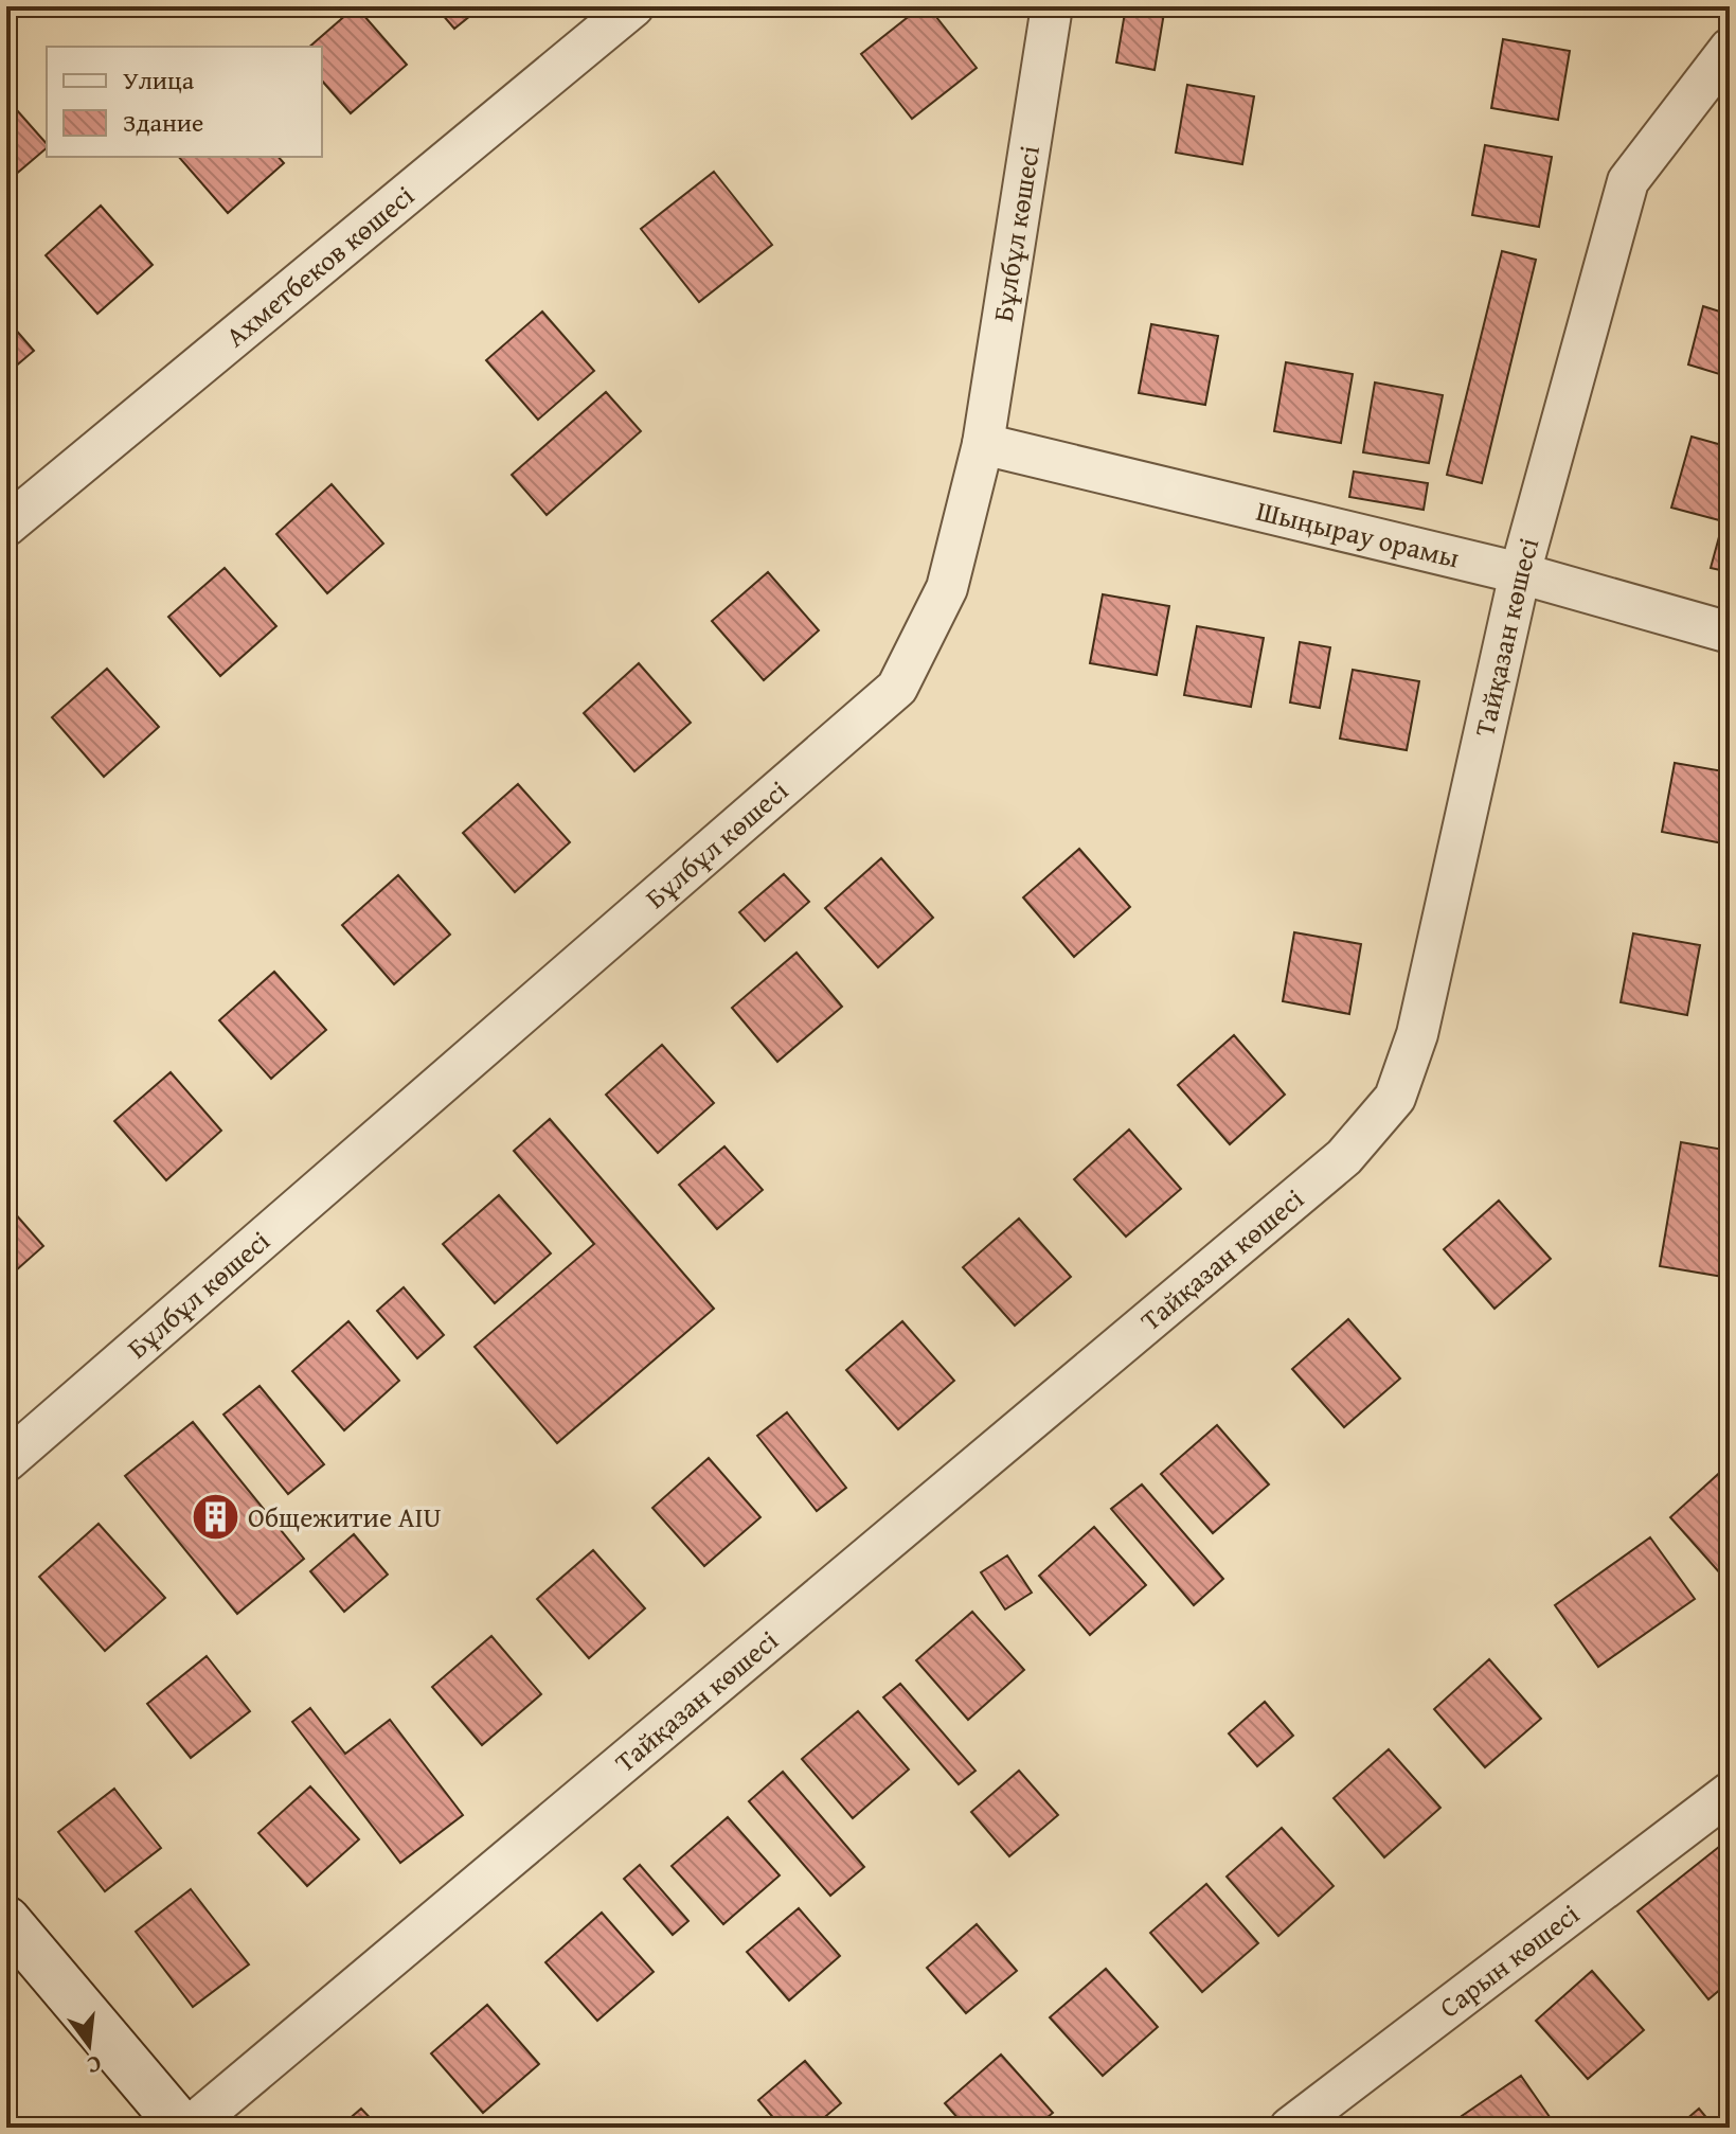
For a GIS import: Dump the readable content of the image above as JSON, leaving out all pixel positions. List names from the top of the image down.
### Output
{
  "streets": {
    "street": [
      "Бұлбұл көшесі",
      "Ахметбеков көшесі",
      "Шыңырау орамы",
      "Тайқазан көшесі",
      "Сарын көшесі"
    ]
  },
  "crossings": [
    ["Бұлбұл көшесі", "Шыңырау орамы"],
    ["Шыңырау орамы", "Тайқазан көшесі"]
  ],
  "places": {
    "building": ["Общежитие AIU"]
  },
  "legend": ["Улица", "Здание"],
  "north": "bottom"
}
